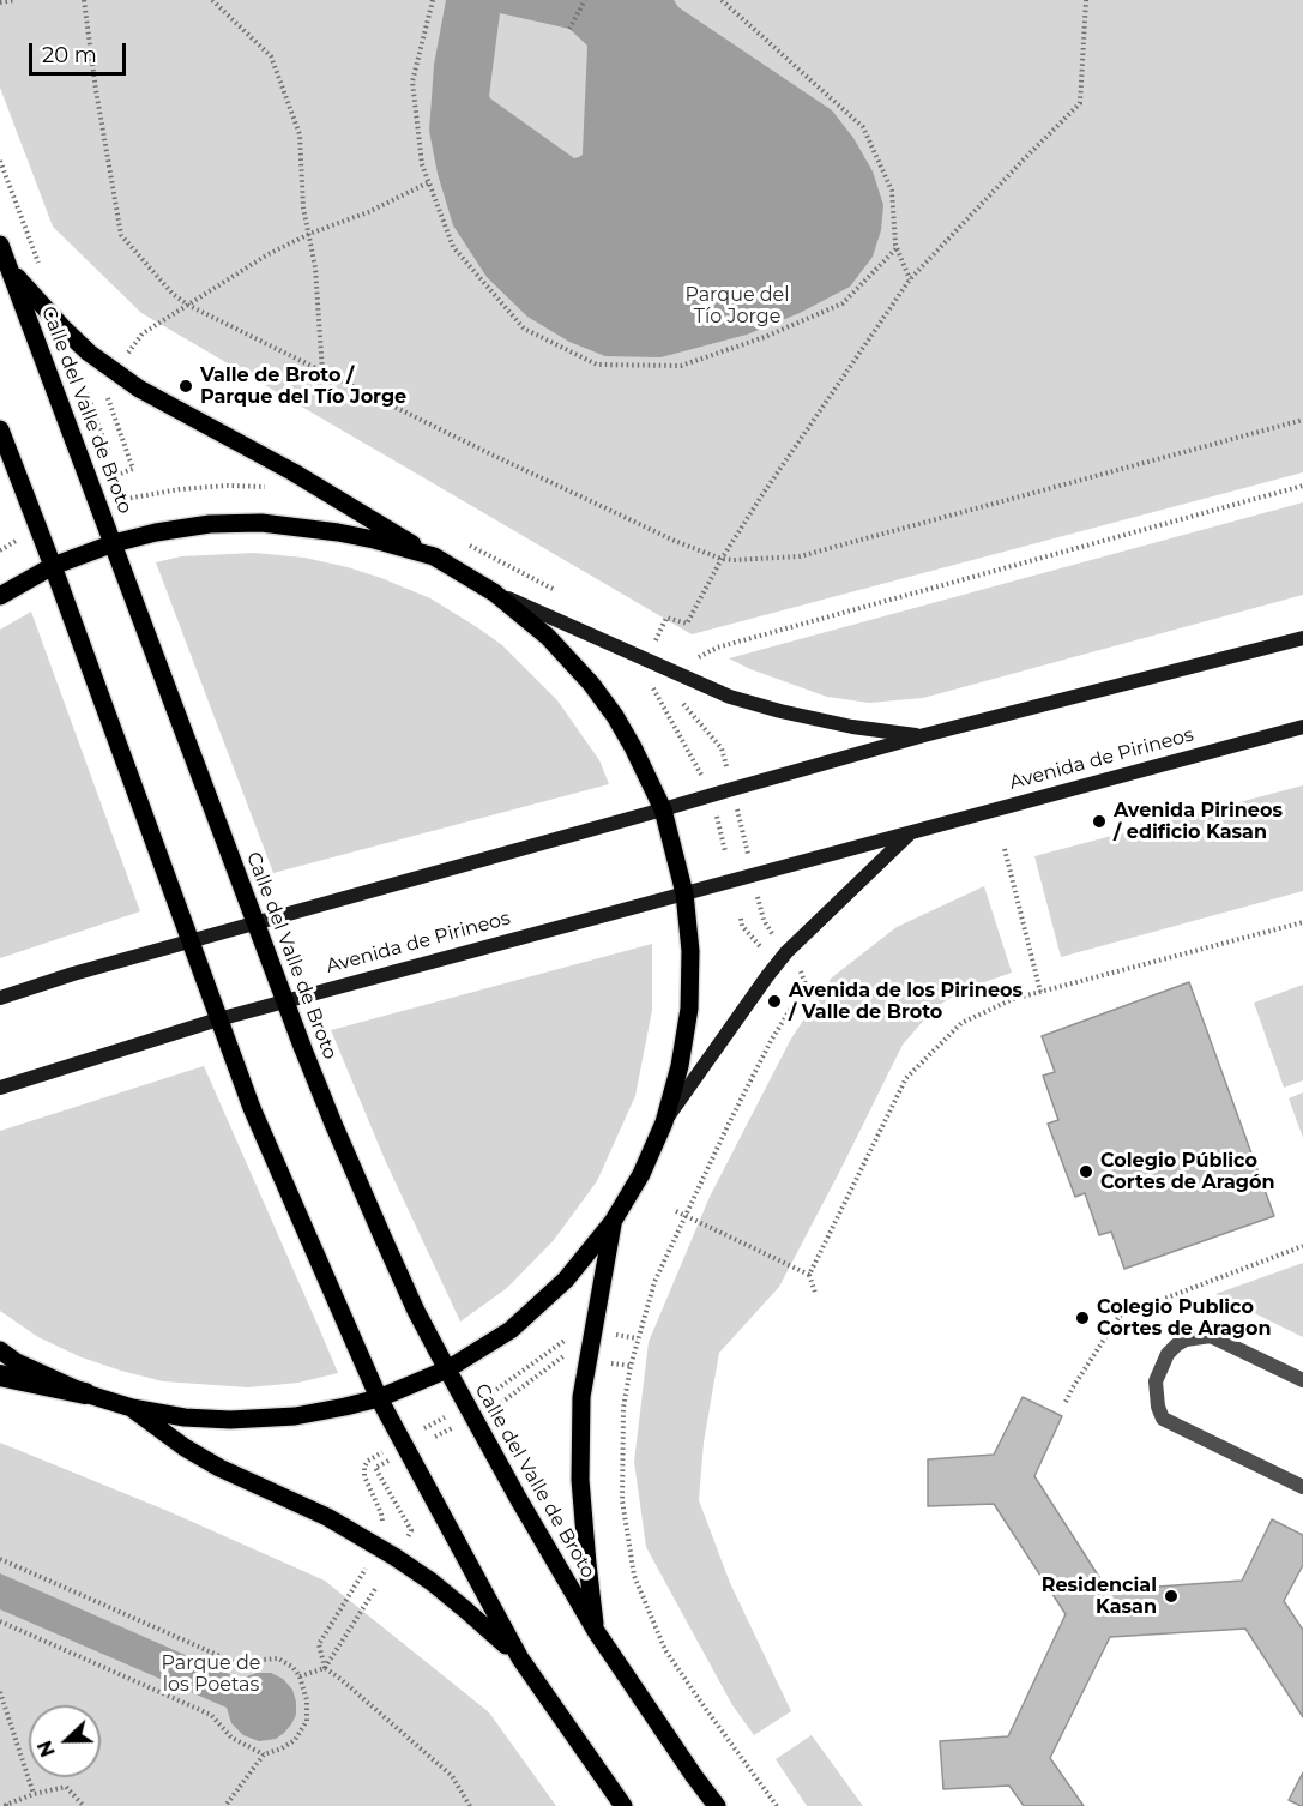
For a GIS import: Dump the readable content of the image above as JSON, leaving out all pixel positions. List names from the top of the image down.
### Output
{
  "streets": {
    "main road": ["Calle del Valle de Broto", "Avenida de Pirineos"]
  },
  "crossings": [
    ["Calle del Valle de Broto", "Avenida de Pirineos"]
  ],
  "parks": ["Parque del Tío Jorge", "Parque de los Poetas"],
  "places": [
    "Valle de Broto / Parque del Tío Jorge",
    "Avenida Pirineos / edificio Kasan",
    "Avenida de los Pirineos / Valle de Broto",
    "Colegio Público Cortes de Aragón",
    "Colegio Publico Cortes de Aragon",
    "Residencial Kasan"
  ],
  "scale_bar": "20 m",
  "north": "left"
}
